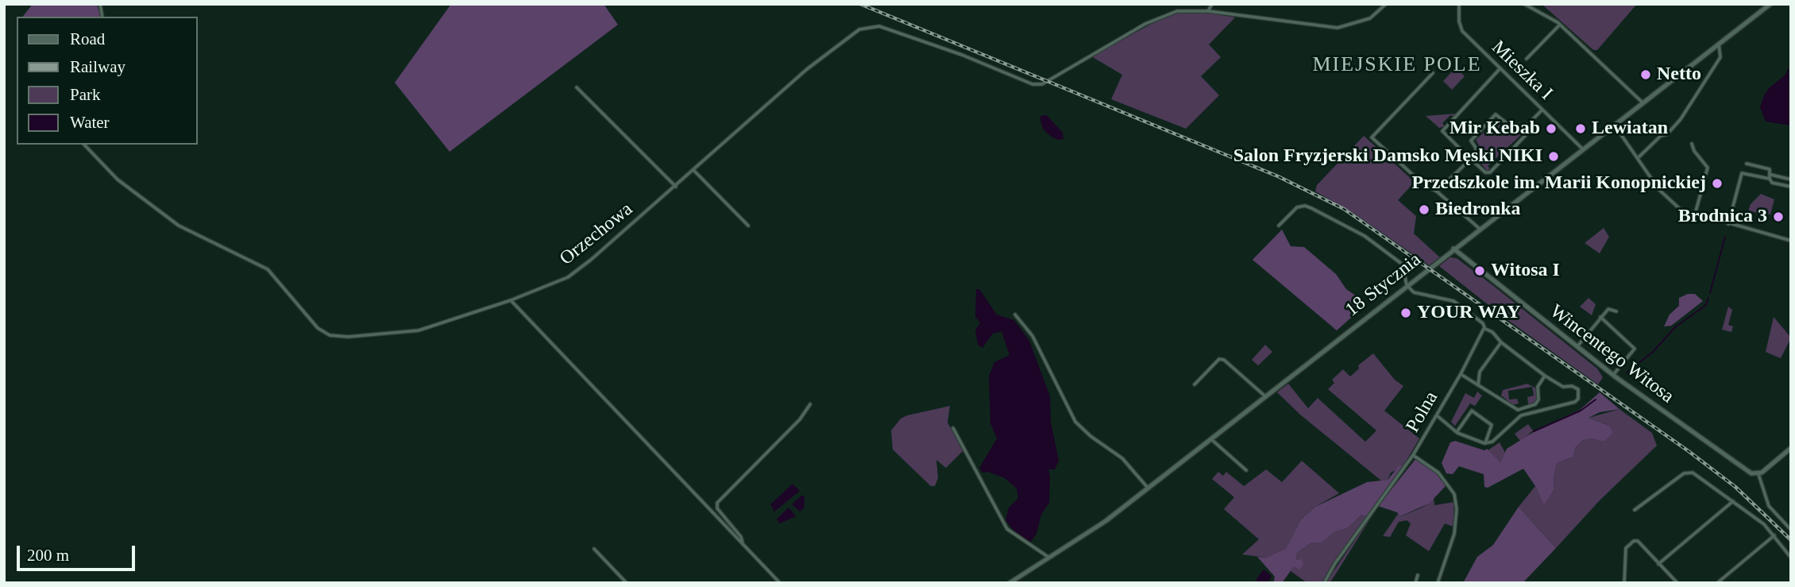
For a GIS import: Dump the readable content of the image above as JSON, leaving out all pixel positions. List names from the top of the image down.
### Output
{
  "streets": {
    "street": [
      "Mieszka I",
      "Orzechowa",
      "18 Stycznia",
      "Wincentego Witosa",
      "Polna"
    ]
  },
  "crossings": [
    ["Mieszka I", "18 Stycznia"],
    ["18 Stycznia", "Wincentego Witosa"]
  ],
  "districts": ["MIEJSKIE POLE"],
  "places": [
    "Netto",
    "Mir Kebab",
    "Lewiatan",
    "Salon Fryzjerski Damsko Męski NIKI",
    "Przedszkole im. Marii Konopnickiej",
    "Biedronka",
    "Brodnica 3",
    "Witosa I",
    "YOUR WAY"
  ],
  "legend": [
    "Road",
    "Railway",
    "Park",
    "Water"
  ],
  "scale_bar": "200 m"
}
